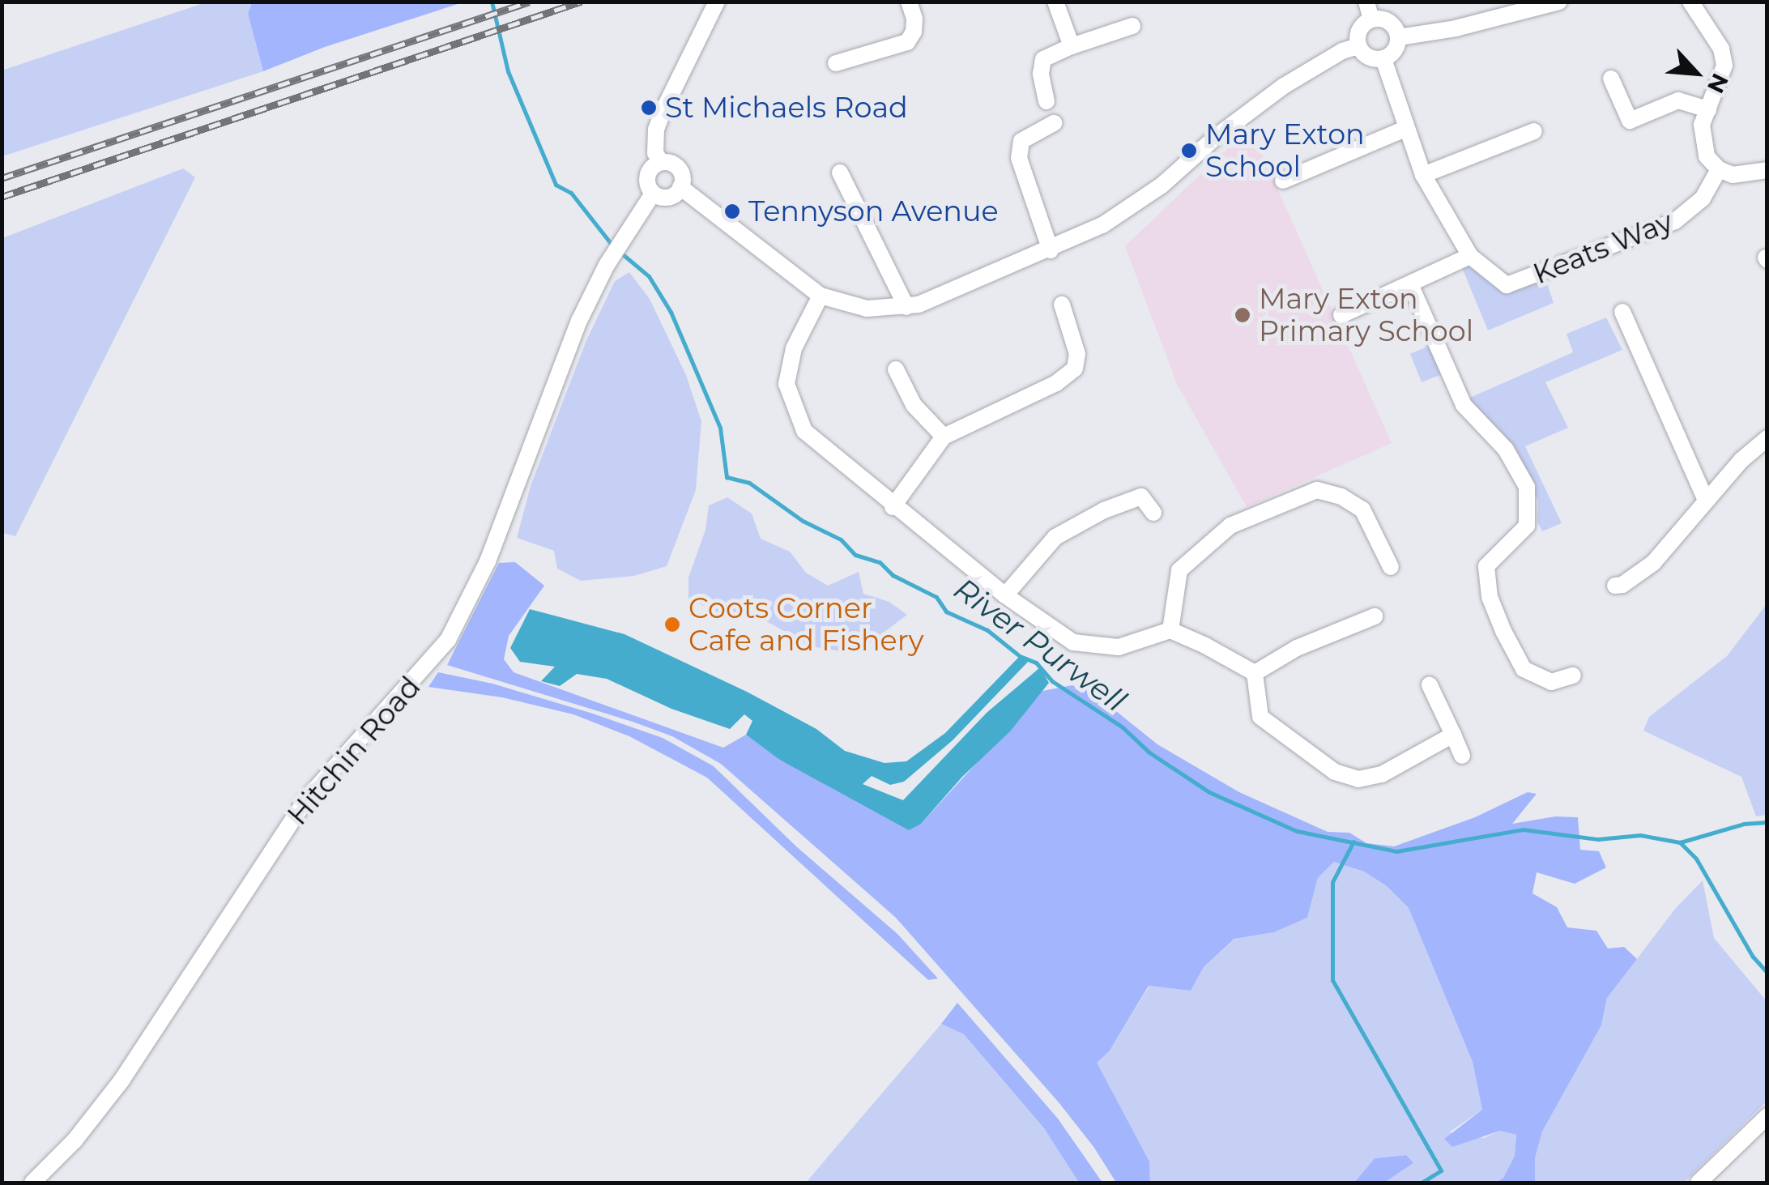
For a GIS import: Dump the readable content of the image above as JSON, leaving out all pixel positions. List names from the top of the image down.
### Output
{
  "streets": {
    "street": ["Keats Way", "Hitchin Road"]
  },
  "water": ["River Purwell"],
  "places": [
    "St Michaels Road",
    "Mary Exton School",
    "Tennyson Avenue",
    "Mary Exton Primary School",
    "Coots Corner Cafe and Fishery"
  ],
  "north": "bottom right"
}
